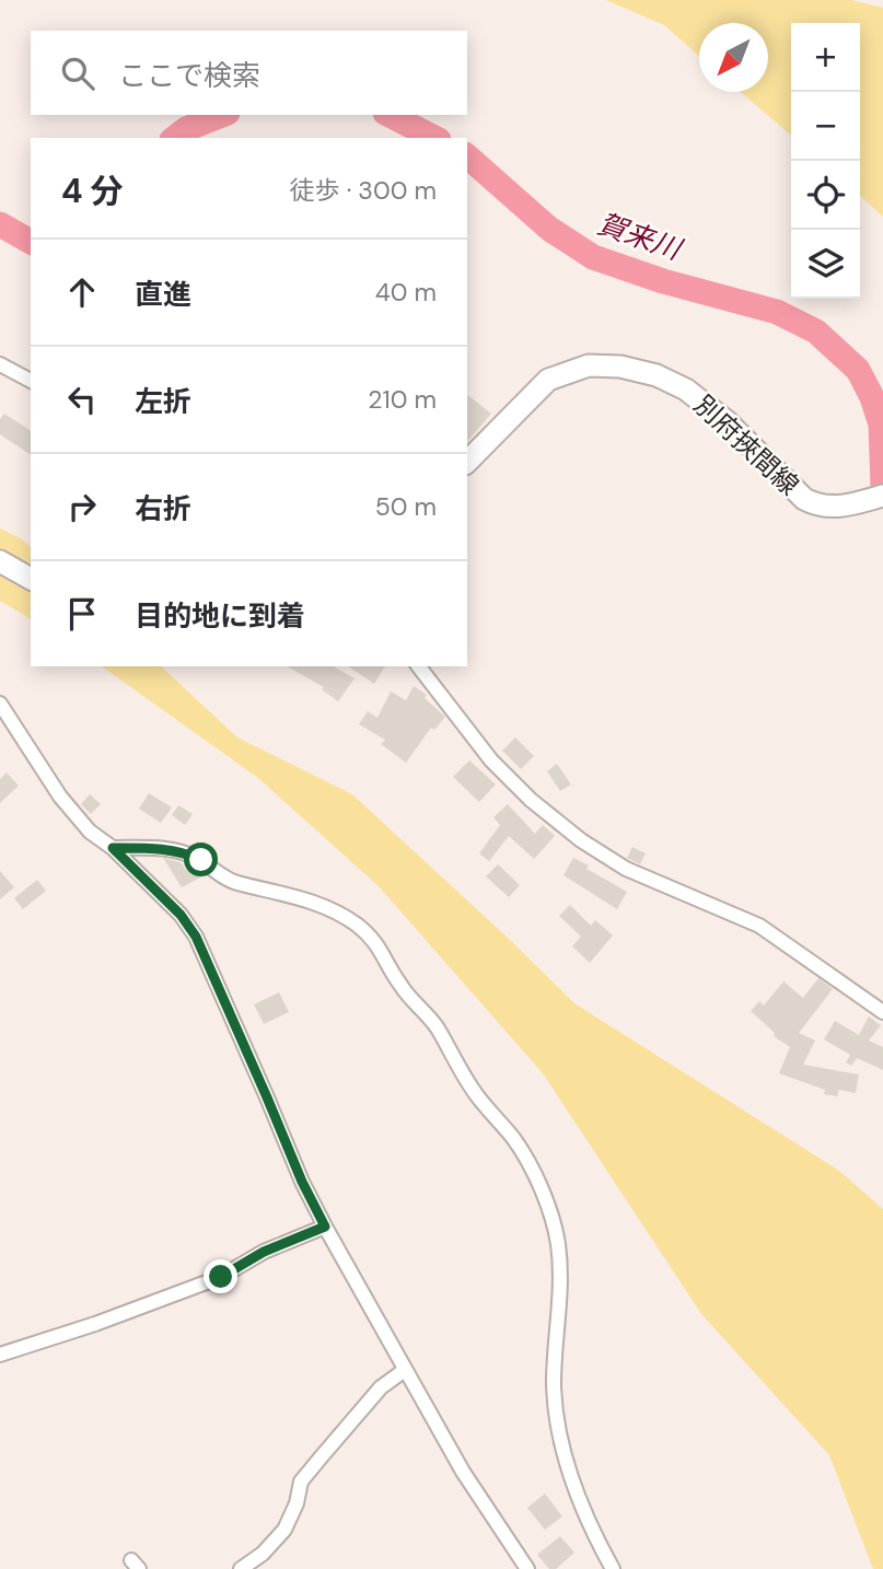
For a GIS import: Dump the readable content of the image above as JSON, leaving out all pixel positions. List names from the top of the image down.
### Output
{
  "streets": {
    "main road": ["別府挾間線"]
  },
  "water": ["賀来川"],
  "north": "bottom left",
  "page": {
    "map_buttons": ["+", "−"],
    "search": "ここで検索",
    "heading": ["4 分", "徒歩 · 300 m"],
    "list": [
      ["直進", "40 m"],
      ["左折", "210 m"],
      ["右折", "50 m"],
      "目的地に到着"
    ]
  }
}
